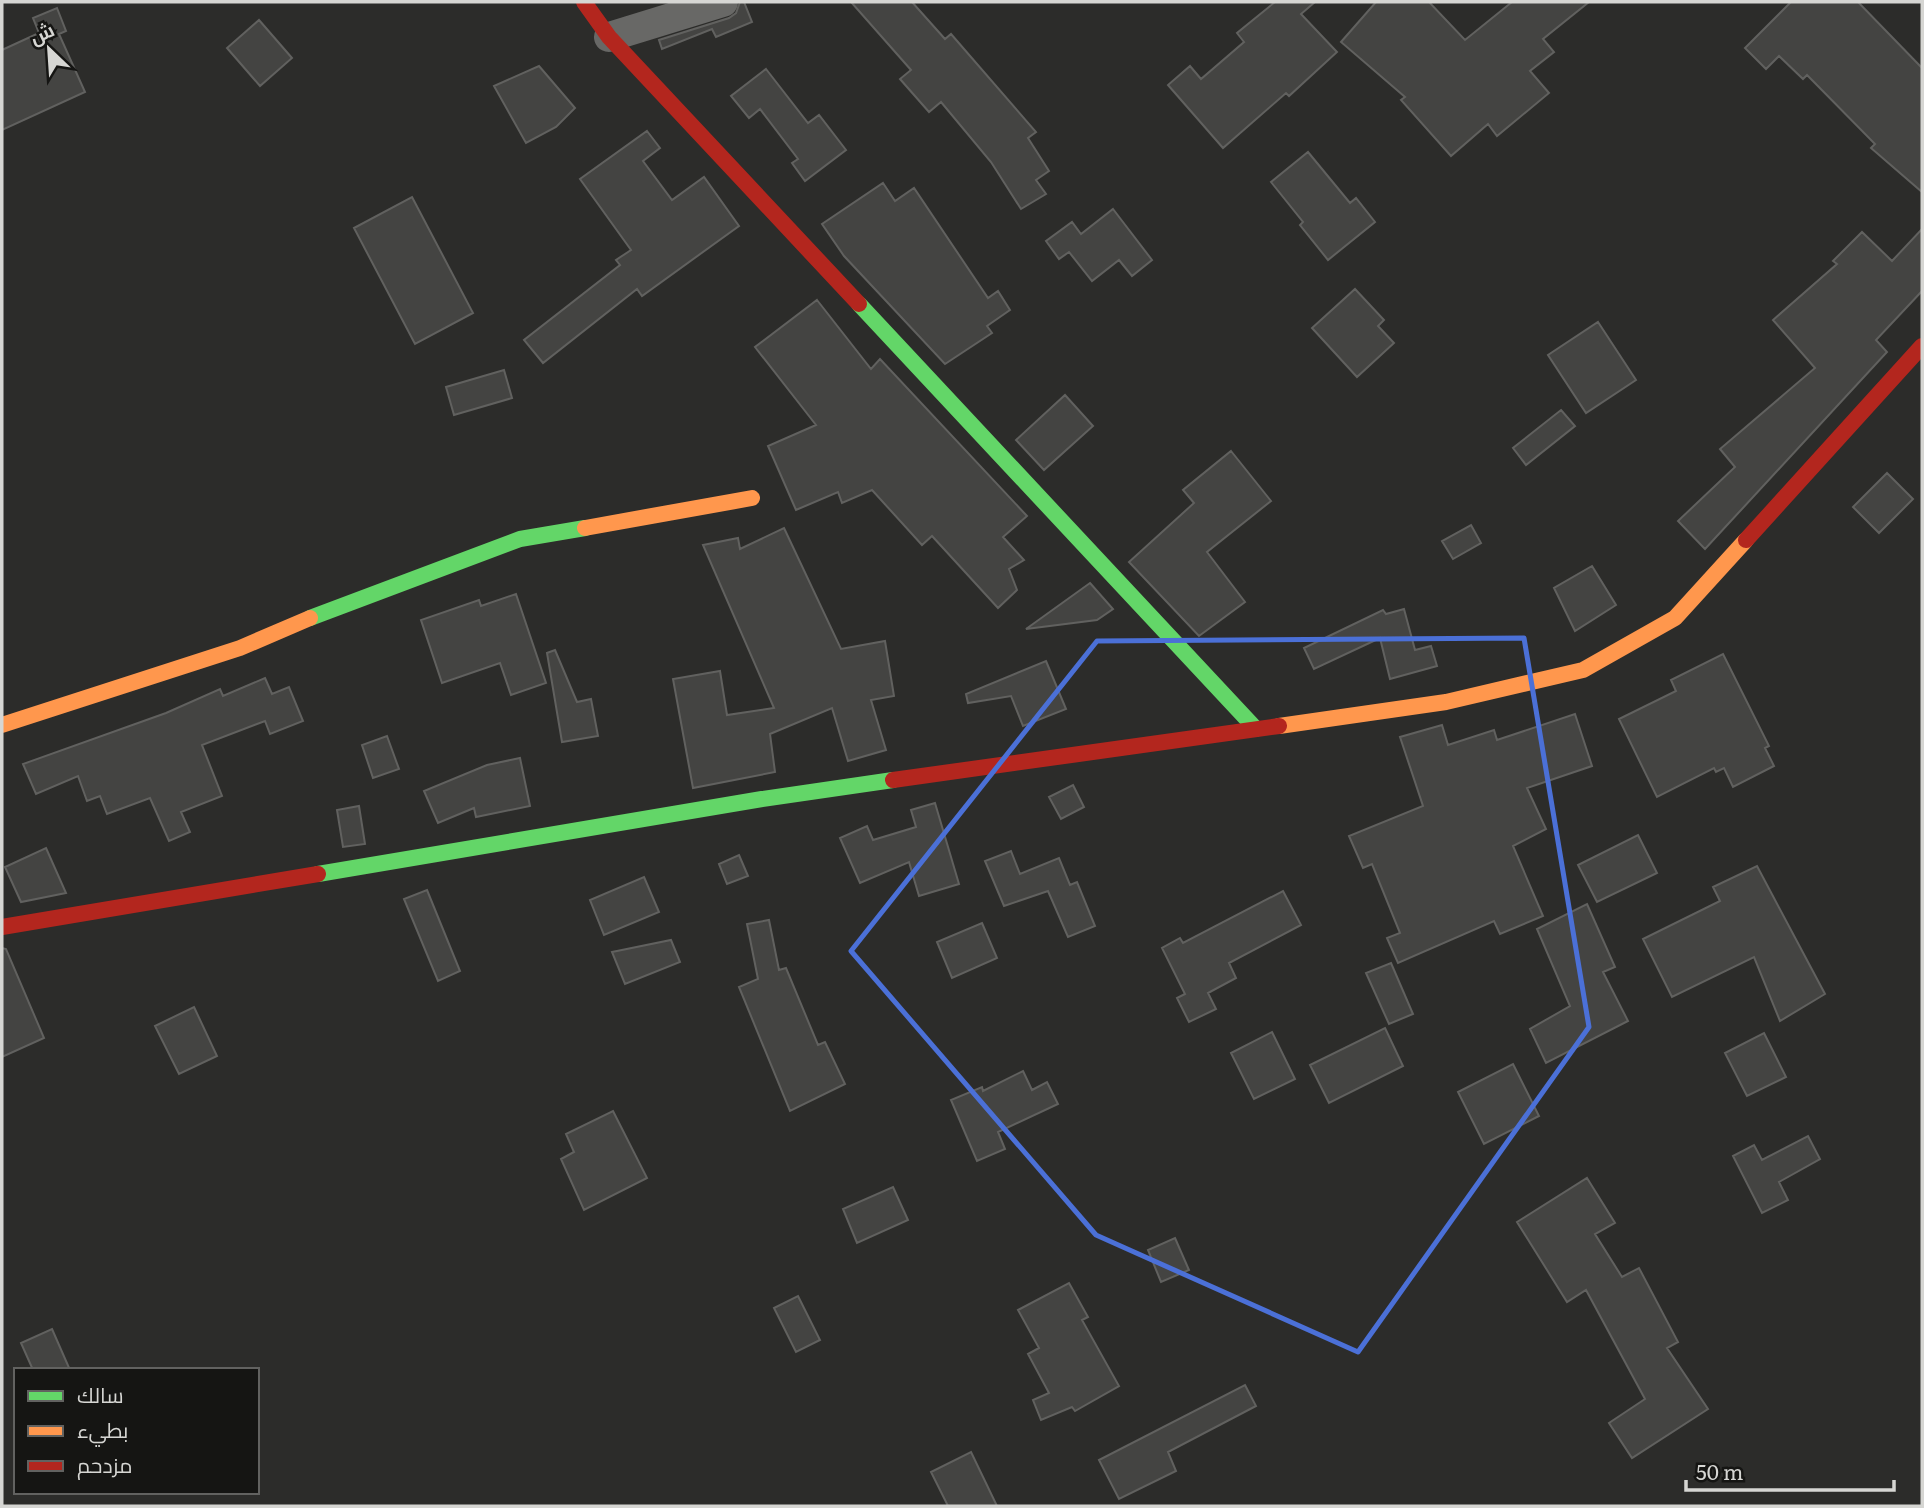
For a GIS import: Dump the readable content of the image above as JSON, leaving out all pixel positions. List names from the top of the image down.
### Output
{
  "legend": ["سالك", "بطيء", "مزدحم"],
  "scale_bar": "50 m",
  "north": "top left"
}
